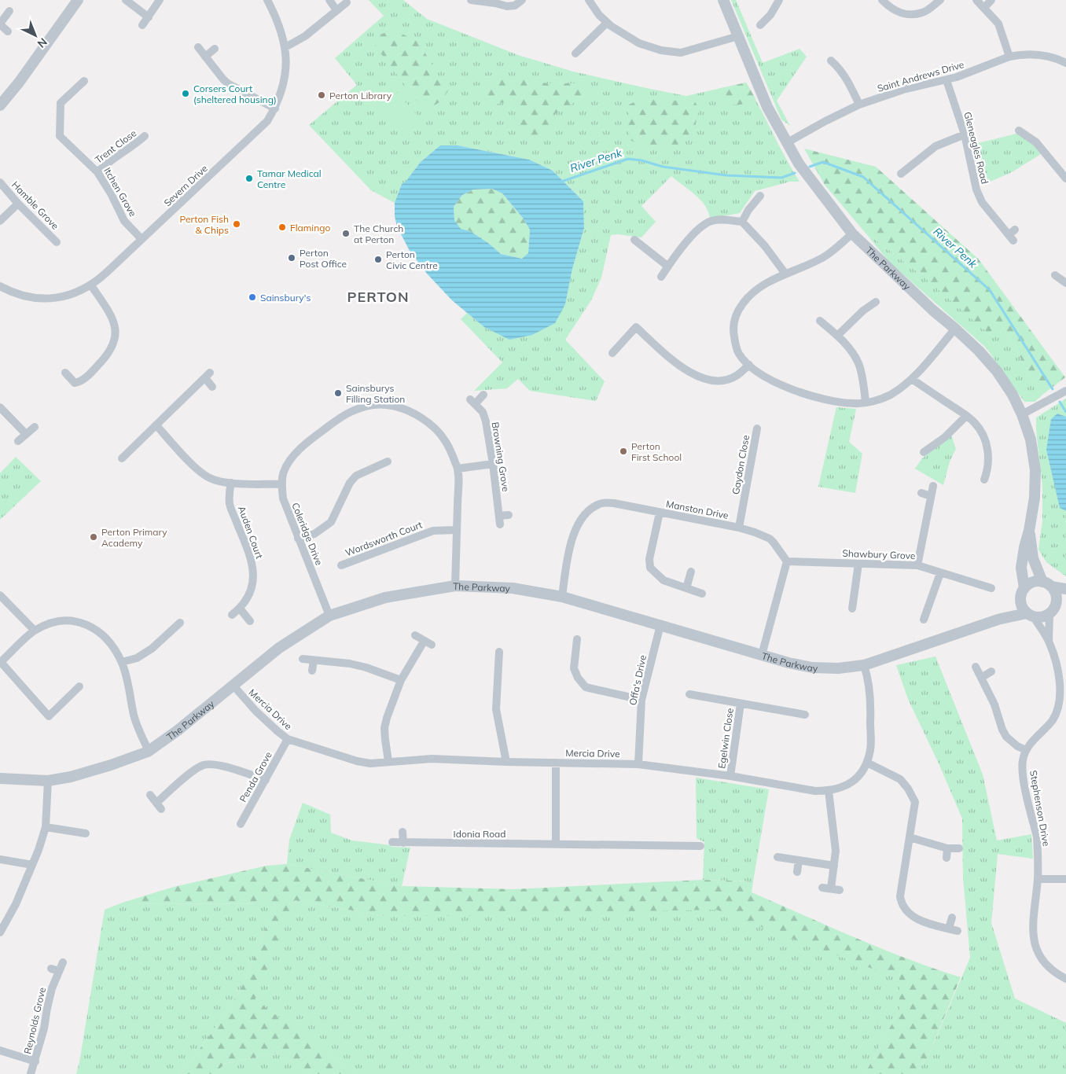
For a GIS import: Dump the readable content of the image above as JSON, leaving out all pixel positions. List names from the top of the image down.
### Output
{
  "streets": {
    "street": [
      "Saint Andrews Drive",
      "Trent Close",
      "Gleneagles Road",
      "Severn Drive",
      "Itchen Grove",
      "Hamble Grove",
      "The Parkway",
      "Browning Grove",
      "Gaydon Close",
      "Manston Drive",
      "Auden Court",
      "Coleridge Drive",
      "Wordsworth Court",
      "Shawbury Grove",
      "Offa's Drive",
      "Mercia Drive",
      "Egelwin Close",
      "Penda Grove",
      "Stephenson Drive",
      "Idonia Road",
      "Reynolds Grove"
    ]
  },
  "crossings": [
    ["Saint Andrews Drive", "Gleneagles Road"],
    ["Saint Andrews Drive", "The Parkway"],
    ["Trent Close", "Itchen Grove"],
    ["Severn Drive", "Itchen Grove"],
    ["The Parkway", "Manston Drive"],
    ["The Parkway", "Coleridge Drive"],
    ["The Parkway", "Offa's Drive"],
    ["The Parkway", "Mercia Drive"],
    ["Gaydon Close", "Manston Drive"],
    ["Manston Drive", "Shawbury Grove"],
    ["Coleridge Drive", "Wordsworth Court"],
    ["Offa's Drive", "Mercia Drive"],
    ["Mercia Drive", "Egelwin Close"],
    ["Mercia Drive", "Penda Grove"]
  ],
  "districts": ["PERTON"],
  "water": ["River Penk"],
  "places": [
    "Corsers Court (sheltered housing)",
    "Perton Library",
    "Tamar Medical Centre",
    "Perton Fish & Chips",
    "Flamingo",
    "The Church at Perton",
    "Perton Post Office",
    "Perton Civic Centre",
    "Sainsbury's",
    "Sainsburys Filling Station",
    "Perton First School",
    "Perton Primary Academy"
  ],
  "north": "bottom right"
}
